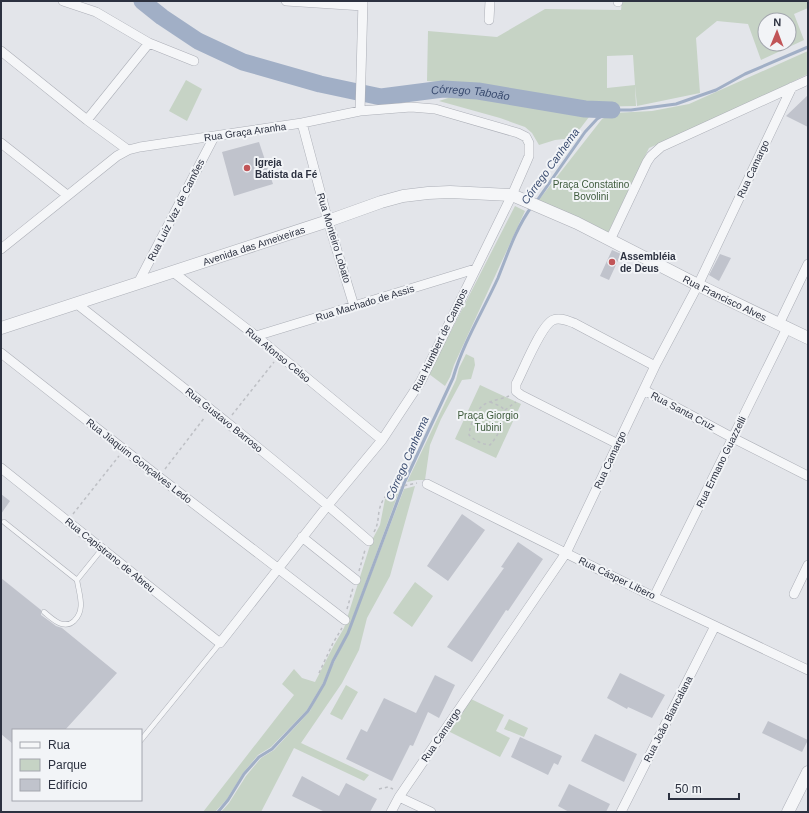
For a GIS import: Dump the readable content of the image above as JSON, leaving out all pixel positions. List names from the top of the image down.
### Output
{
  "streets": {
    "street": [
      "Rua Graça Aranha",
      "Rua Camargo",
      "Rua Luiz Vaz de Camões",
      "Rua Monteiro Lobato",
      "Avenida das Ameixeiras",
      "Rua Francisco Alves",
      "Rua Machado de Assis",
      "Rua Humbert de Campos",
      "Rua Afonso Celso",
      "Rua Santa Cruz",
      "Rua Gustavo Barroso",
      "Rua Jiaquim Gonçalves Ledo",
      "Rua Ermano Guazzelli",
      "Rua Capistrano de Abreu",
      "Rua Cásper Libero",
      "Rua João Biancalana"
    ]
  },
  "crossings": [
    ["Rua Graça Aranha", "Rua Luiz Vaz de Camões"],
    ["Rua Graça Aranha", "Rua Monteiro Lobato"],
    ["Rua Graça Aranha", "Rua Humbert de Campos"],
    ["Rua Camargo", "Rua Francisco Alves"],
    ["Rua Camargo", "Rua Santa Cruz"],
    ["Rua Camargo", "Rua Cásper Libero"],
    ["Rua Luiz Vaz de Camões", "Avenida das Ameixeiras"],
    ["Rua Monteiro Lobato", "Avenida das Ameixeiras"],
    ["Rua Monteiro Lobato", "Rua Machado de Assis"],
    ["Avenida das Ameixeiras", "Rua Francisco Alves"],
    ["Avenida das Ameixeiras", "Rua Humbert de Campos"],
    ["Avenida das Ameixeiras", "Rua Afonso Celso"],
    ["Avenida das Ameixeiras", "Rua Gustavo Barroso"],
    ["Rua Francisco Alves", "Rua Humbert de Campos"],
    ["Rua Francisco Alves", "Rua Ermano Guazzelli"],
    ["Rua Machado de Assis", "Rua Humbert de Campos"],
    ["Rua Machado de Assis", "Rua Afonso Celso"],
    ["Rua Humbert de Campos", "Rua Afonso Celso"],
    ["Rua Humbert de Campos", "Rua Gustavo Barroso"],
    ["Rua Humbert de Campos", "Rua Jiaquim Gonçalves Ledo"],
    ["Rua Humbert de Campos", "Rua Capistrano de Abreu"],
    ["Rua Santa Cruz", "Rua Ermano Guazzelli"],
    ["Rua Ermano Guazzelli", "Rua Cásper Libero"],
    ["Rua Cásper Libero", "Rua João Biancalana"]
  ],
  "water": ["Córrego Taboão", "Córrego Canhema"],
  "parks": ["Praça Constatino Bovolini", "Praça Giorgio Tubini"],
  "places": ["Igreja Batista da Fé", "Assembléia de Deus"],
  "legend": ["Rua", "Parque", "Edifício"],
  "scale_bar": "50 m",
  "north": "top"
}
